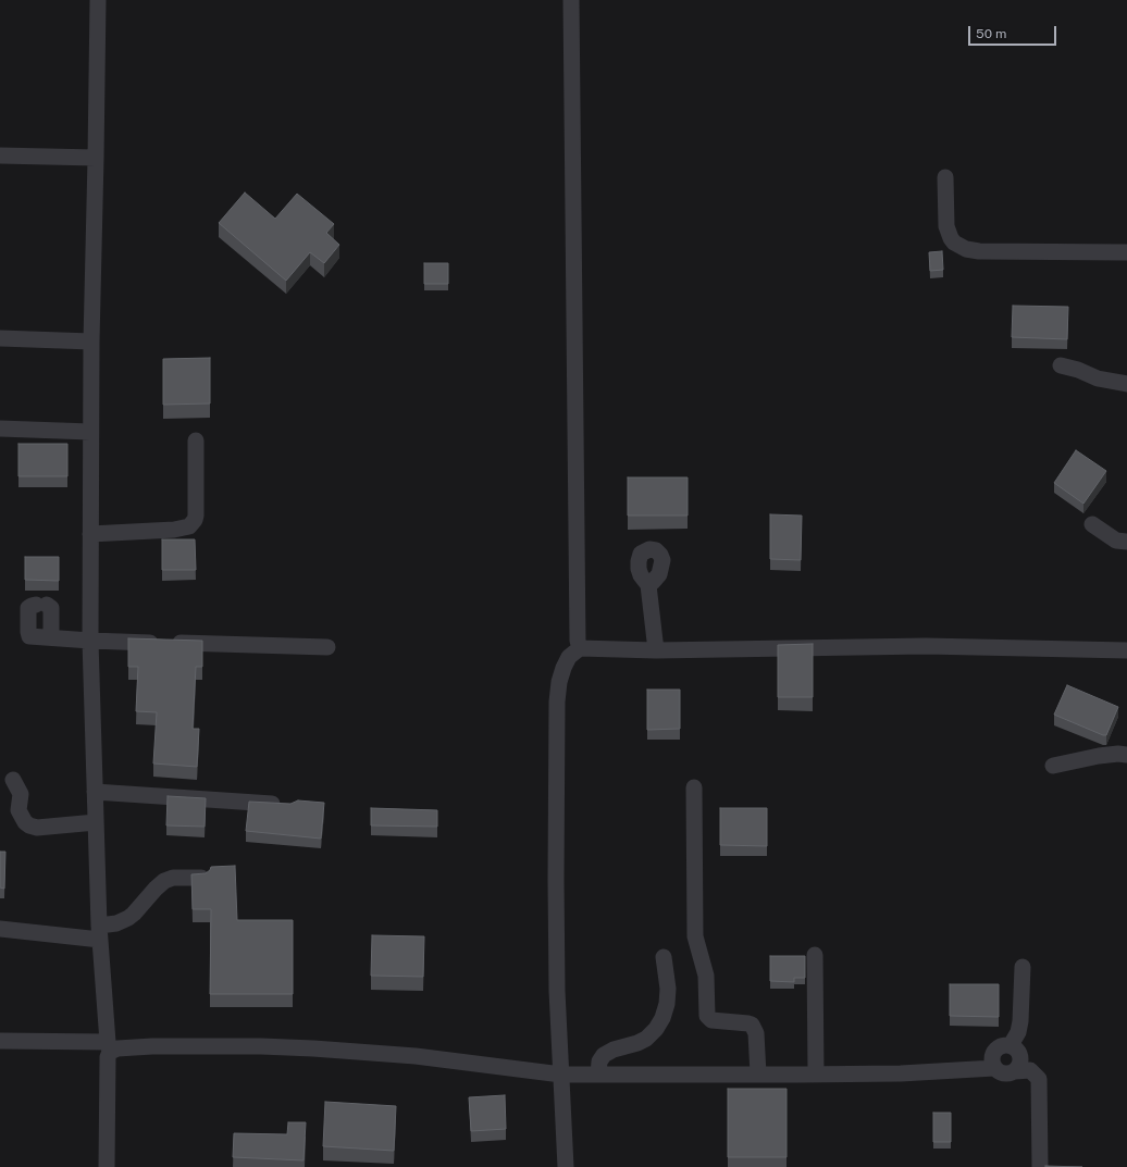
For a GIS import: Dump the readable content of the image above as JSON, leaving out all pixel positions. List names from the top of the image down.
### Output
{
  "scale_bar": "50 m"
}
